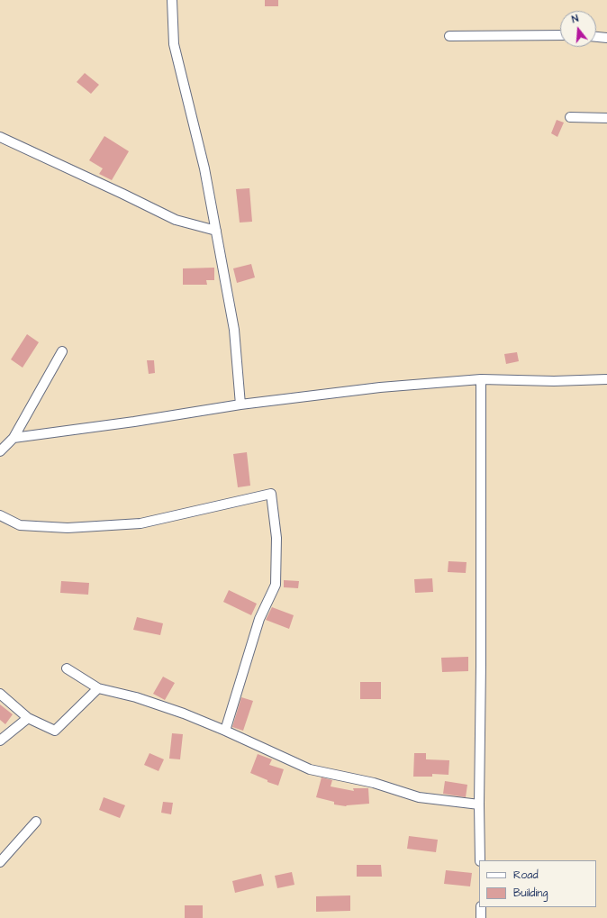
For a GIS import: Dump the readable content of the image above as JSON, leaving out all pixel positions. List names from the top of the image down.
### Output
{
  "legend": ["Road", "Building"],
  "north": "top"
}
